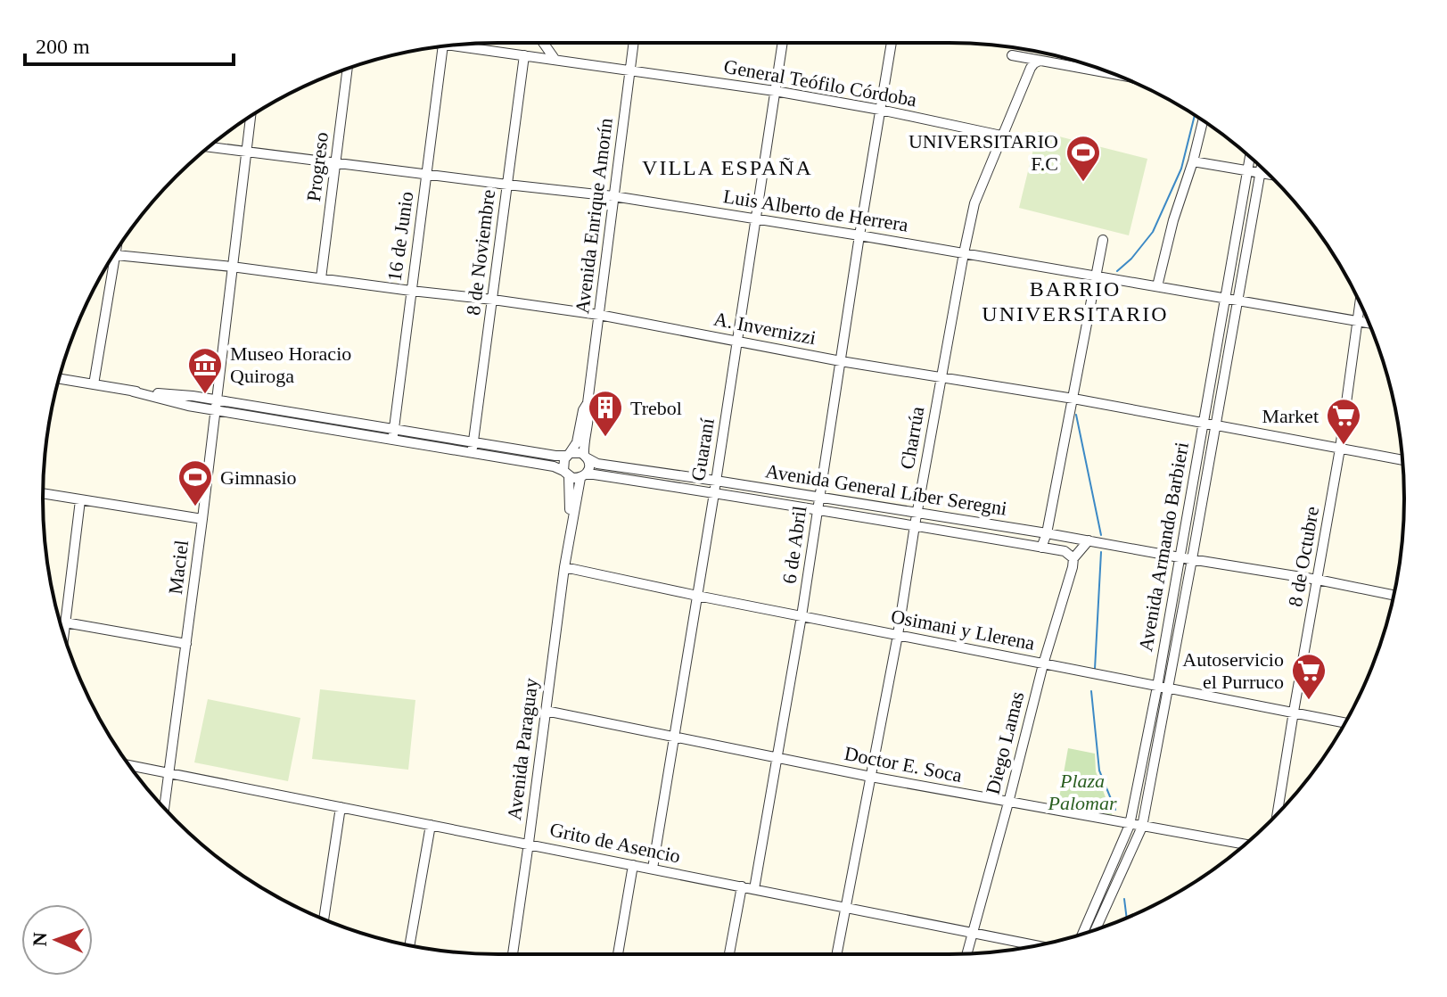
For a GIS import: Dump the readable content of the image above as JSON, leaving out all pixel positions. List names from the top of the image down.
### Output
{
  "streets": {
    "street": [
      "General Teófilo Córdoba",
      "Progreso",
      "Luis Alberto de Herrera",
      "Avenida Enrique Amorín",
      "16 de Junio",
      "8 de Noviembre",
      "A. Invernizzi",
      "Charrúa",
      "Guaraní",
      "Avenida General Líber Seregni",
      "6 de Abril",
      "Avenida Armando Barbieri",
      "8 de Octubre",
      "Maciel",
      "Osimani y Llerena",
      "Diego Lamas",
      "Avenida Paraguay",
      "Doctor E. Soca",
      "Grito de Asencio"
    ]
  },
  "crossings": [
    ["General Teófilo Córdoba", "Avenida Enrique Amorín"],
    ["General Teófilo Córdoba", "8 de Noviembre"],
    ["General Teófilo Córdoba", "Charrúa"],
    ["General Teófilo Córdoba", "Guaraní"],
    ["General Teófilo Córdoba", "6 de Abril"],
    ["Progreso", "Luis Alberto de Herrera"],
    ["Progreso", "A. Invernizzi"],
    ["Luis Alberto de Herrera", "Avenida Enrique Amorín"],
    ["Luis Alberto de Herrera", "16 de Junio"],
    ["Luis Alberto de Herrera", "8 de Noviembre"],
    ["Luis Alberto de Herrera", "Charrúa"],
    ["Luis Alberto de Herrera", "Guaraní"],
    ["Luis Alberto de Herrera", "6 de Abril"],
    ["Luis Alberto de Herrera", "Avenida Armando Barbieri"],
    ["Luis Alberto de Herrera", "8 de Octubre"],
    ["Luis Alberto de Herrera", "Maciel"],
    ["Avenida Enrique Amorín", "A. Invernizzi"],
    ["Avenida Enrique Amorín", "Avenida General Líber Seregni"],
    ["Avenida Enrique Amorín", "Avenida Paraguay"],
    ["16 de Junio", "A. Invernizzi"],
    ["8 de Noviembre", "A. Invernizzi"],
    ["A. Invernizzi", "Charrúa"],
    ["A. Invernizzi", "Guaraní"],
    ["A. Invernizzi", "6 de Abril"],
    ["A. Invernizzi", "Avenida Armando Barbieri"],
    ["A. Invernizzi", "8 de Octubre"],
    ["A. Invernizzi", "Maciel"],
    ["Charrúa", "Avenida General Líber Seregni"],
    ["Charrúa", "Osimani y Llerena"],
    ["Charrúa", "Doctor E. Soca"],
    ["Charrúa", "Grito de Asencio"],
    ["Guaraní", "Avenida General Líber Seregni"],
    ["Guaraní", "Osimani y Llerena"],
    ["Guaraní", "Doctor E. Soca"],
    ["Guaraní", "Grito de Asencio"],
    ["Avenida General Líber Seregni", "6 de Abril"],
    ["Avenida General Líber Seregni", "Avenida Armando Barbieri"],
    ["Avenida General Líber Seregni", "8 de Octubre"],
    ["Avenida General Líber Seregni", "Diego Lamas"],
    ["Avenida General Líber Seregni", "Avenida Paraguay"],
    ["6 de Abril", "Osimani y Llerena"],
    ["6 de Abril", "Doctor E. Soca"],
    ["6 de Abril", "Grito de Asencio"],
    ["Avenida Armando Barbieri", "Osimani y Llerena"],
    ["Avenida Armando Barbieri", "Doctor E. Soca"],
    ["8 de Octubre", "Osimani y Llerena"],
    ["Maciel", "Grito de Asencio"],
    ["Osimani y Llerena", "Diego Lamas"],
    ["Osimani y Llerena", "Avenida Paraguay"],
    ["Diego Lamas", "Doctor E. Soca"],
    ["Diego Lamas", "Grito de Asencio"],
    ["Avenida Paraguay", "Doctor E. Soca"],
    ["Avenida Paraguay", "Grito de Asencio"]
  ],
  "districts": ["VILLA ESPAÑA", "BARRIO UNIVERSITARIO"],
  "parks": ["Plaza Palomar"],
  "places": {
    "sports": ["UNIVERSITARIO F.C", "Gimnasio"],
    "museum": ["Museo Horacio Quiroga"],
    "building": ["Trebol"],
    "supermarket": ["Market", "Autoservicio el Purruco"]
  },
  "scale_bar": "200 m",
  "north": "left"
}
